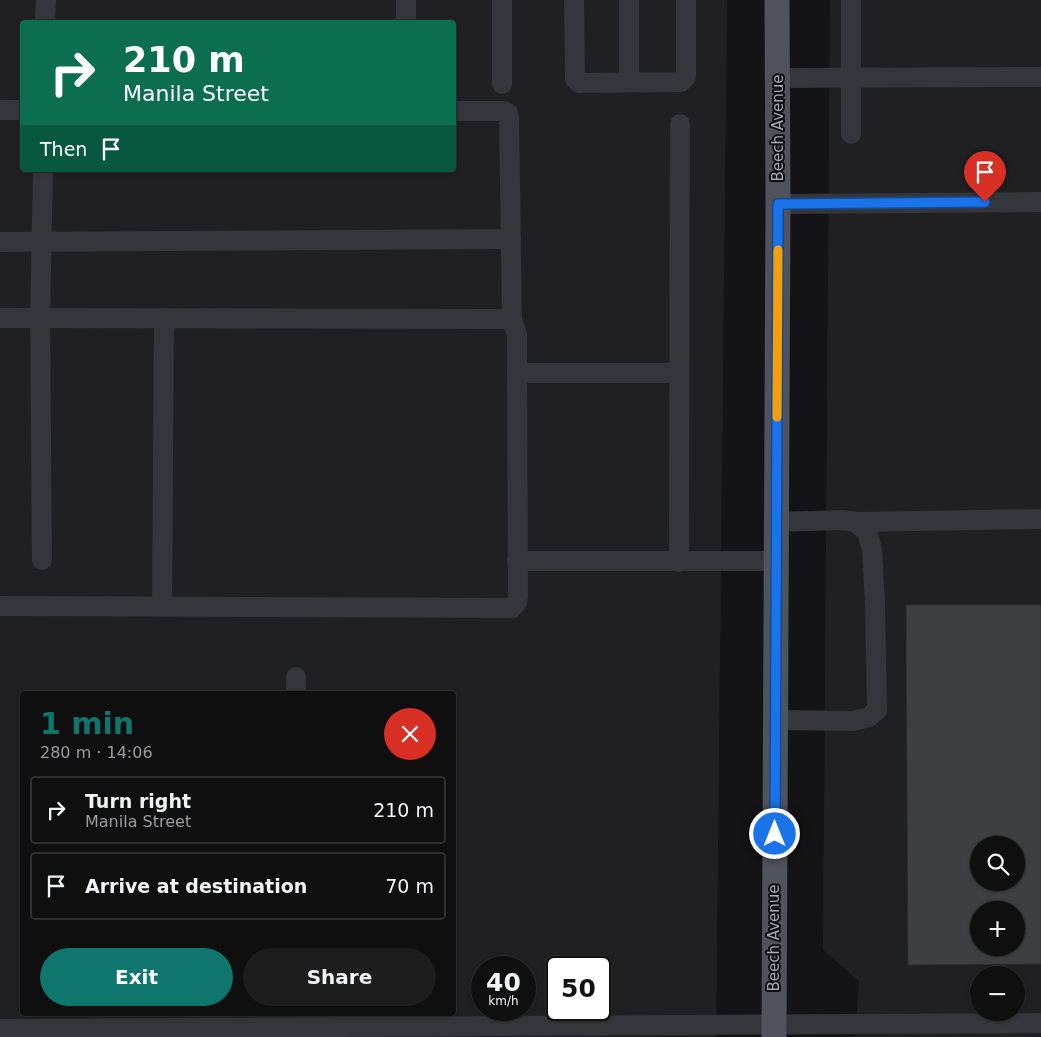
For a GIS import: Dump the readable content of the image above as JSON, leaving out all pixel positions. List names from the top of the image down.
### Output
{
  "streets": {
    "main road": ["Beech Avenue"]
  },
  "page": {
    "turn": ["210 m", "Manila Street"],
    "then": "Then",
    "heading": ["1 min", "280 m · 14:06"],
    "list": [
      {
        "name": "Turn right",
        "note": "Manila Street",
        "value": "210 m"
      },
      {
        "name": "Arrive at destination",
        "value": "70 m"
      }
    ],
    "map_buttons": ["+", "−"],
    "buttons": ["Exit", "Share"],
    "speed": "40 km/h",
    "limit": "50"
  }
}
